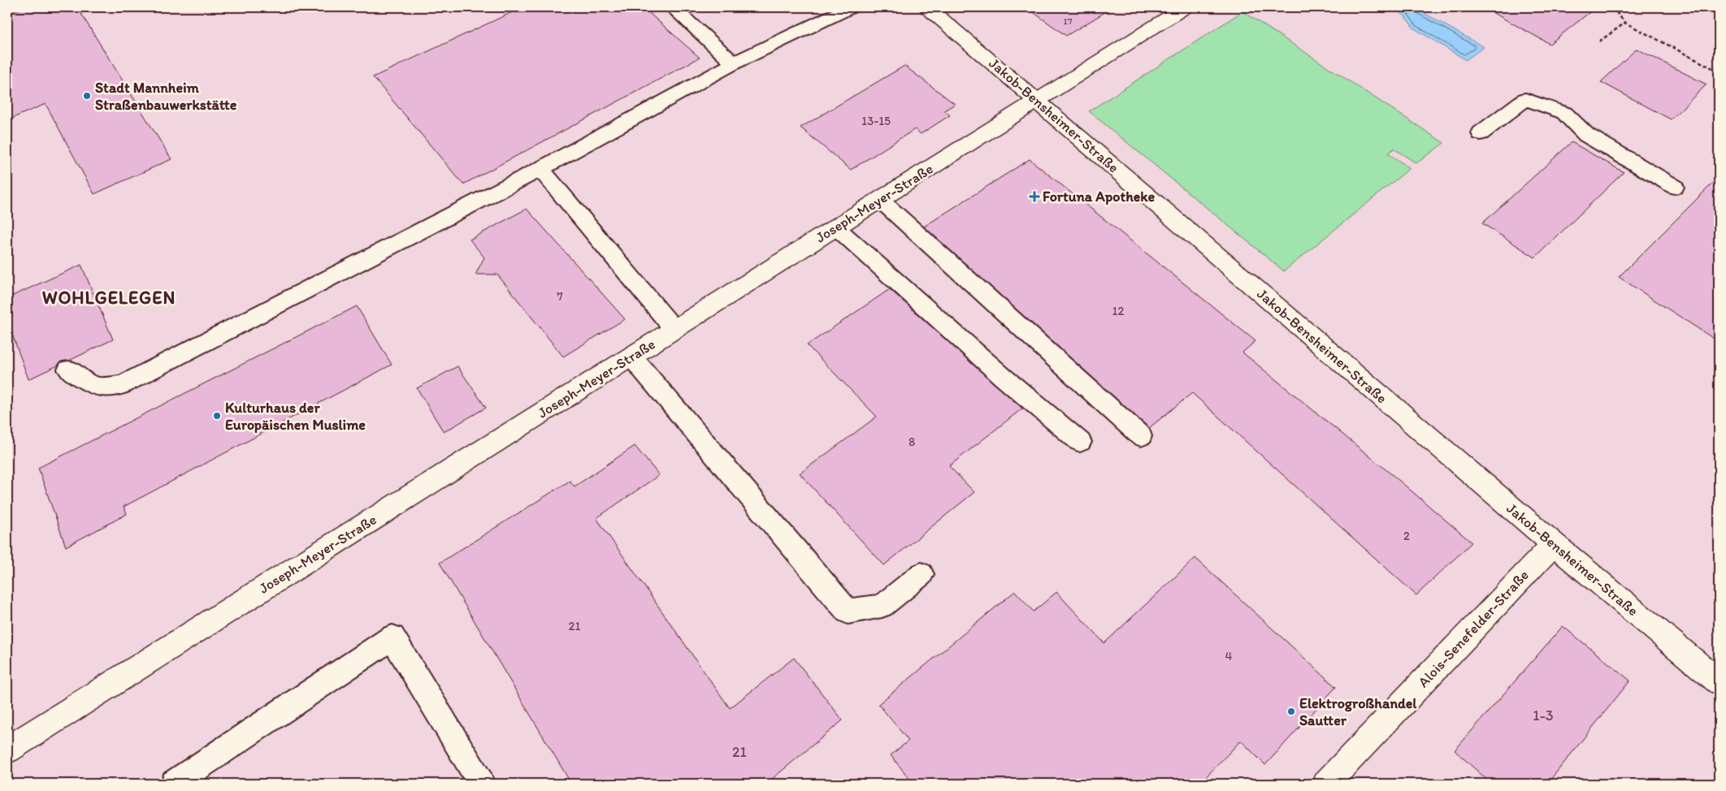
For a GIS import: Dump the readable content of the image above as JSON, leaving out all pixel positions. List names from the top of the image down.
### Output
{
  "streets": {
    "street": ["Jakob-Bensheimer-Straße", "Joseph-Meyer-Straße", "Alois-Senefelder-Straße"]
  },
  "crossings": [
    ["Jakob-Bensheimer-Straße", "Joseph-Meyer-Straße"],
    ["Jakob-Bensheimer-Straße", "Alois-Senefelder-Straße"]
  ],
  "districts": ["WOHLGELEGEN"],
  "places": {
    "other": ["Stadt Mannheim Straßenbauwerkstätte", "Kulturhaus der Europäischen Muslime", "Elektrogroßhandel Sautter"],
    "health": ["Fortuna Apotheke"]
  },
  "house_numbers": [
    "17",
    "13-15",
    "7",
    "12",
    "8",
    "2",
    "21",
    "4",
    "1-3",
    "21"
  ]
}
